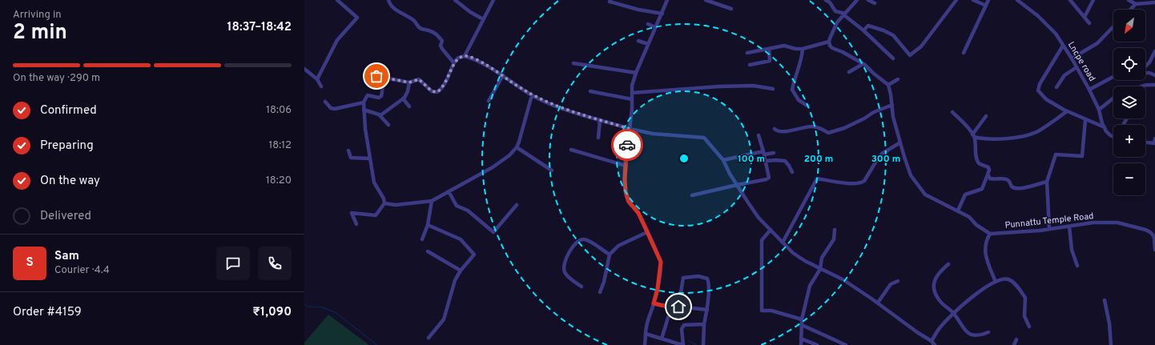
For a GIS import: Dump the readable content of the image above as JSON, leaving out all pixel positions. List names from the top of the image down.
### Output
{
  "streets": {
    "street": ["Lncpe road", "Punnattu Temple Road"]
  },
  "north": "bottom left",
  "page": {
    "heading": ["2 min", "Arriving in", "18:37–18:42"],
    "panel": [
      "Sam",
      "Courier · 4.4",
      "Order #4159",
      "₹1,090"
    ],
    "map_buttons": ["+", "−"],
    "bar": "On the way · 290 m",
    "list": [
      ["Confirmed", "18:06"],
      ["Preparing", "18:12"],
      ["On the way", "18:20"],
      "Delivered"
    ],
    "round": "S"
  },
  "rings": ["100 m", "200 m", "300 m"]
}
